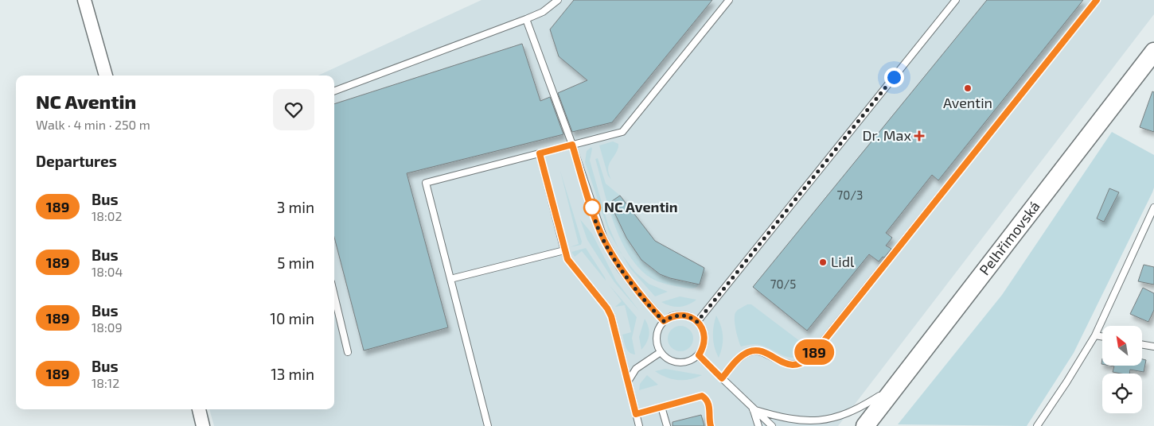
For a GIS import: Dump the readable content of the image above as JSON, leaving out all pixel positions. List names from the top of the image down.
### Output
{
  "streets": {
    "main road": ["Pelhřimovská"]
  },
  "places": {
    "other": ["Aventin", "NC Aventin", "Lidl"],
    "health": ["Dr. Max"]
  },
  "lines": ["bus line 189"],
  "house_numbers": ["70/3", "70/5"],
  "north": "top left",
  "page": {
    "on_map": "189",
    "heading": [
      ["NC Aventin", "Walk · 4 min · 250 m"],
      "Departures"
    ],
    "list": [
      {
        "mark": "189",
        "name": "Bus",
        "note": "18:02",
        "value": "3 min"
      },
      {
        "mark": "189",
        "name": "Bus",
        "note": "18:04",
        "value": "5 min"
      },
      {
        "mark": "189",
        "name": "Bus",
        "note": "18:09",
        "value": "10 min"
      },
      {
        "mark": "189",
        "name": "Bus",
        "note": "18:12",
        "value": "13 min"
      }
    ]
  }
}
